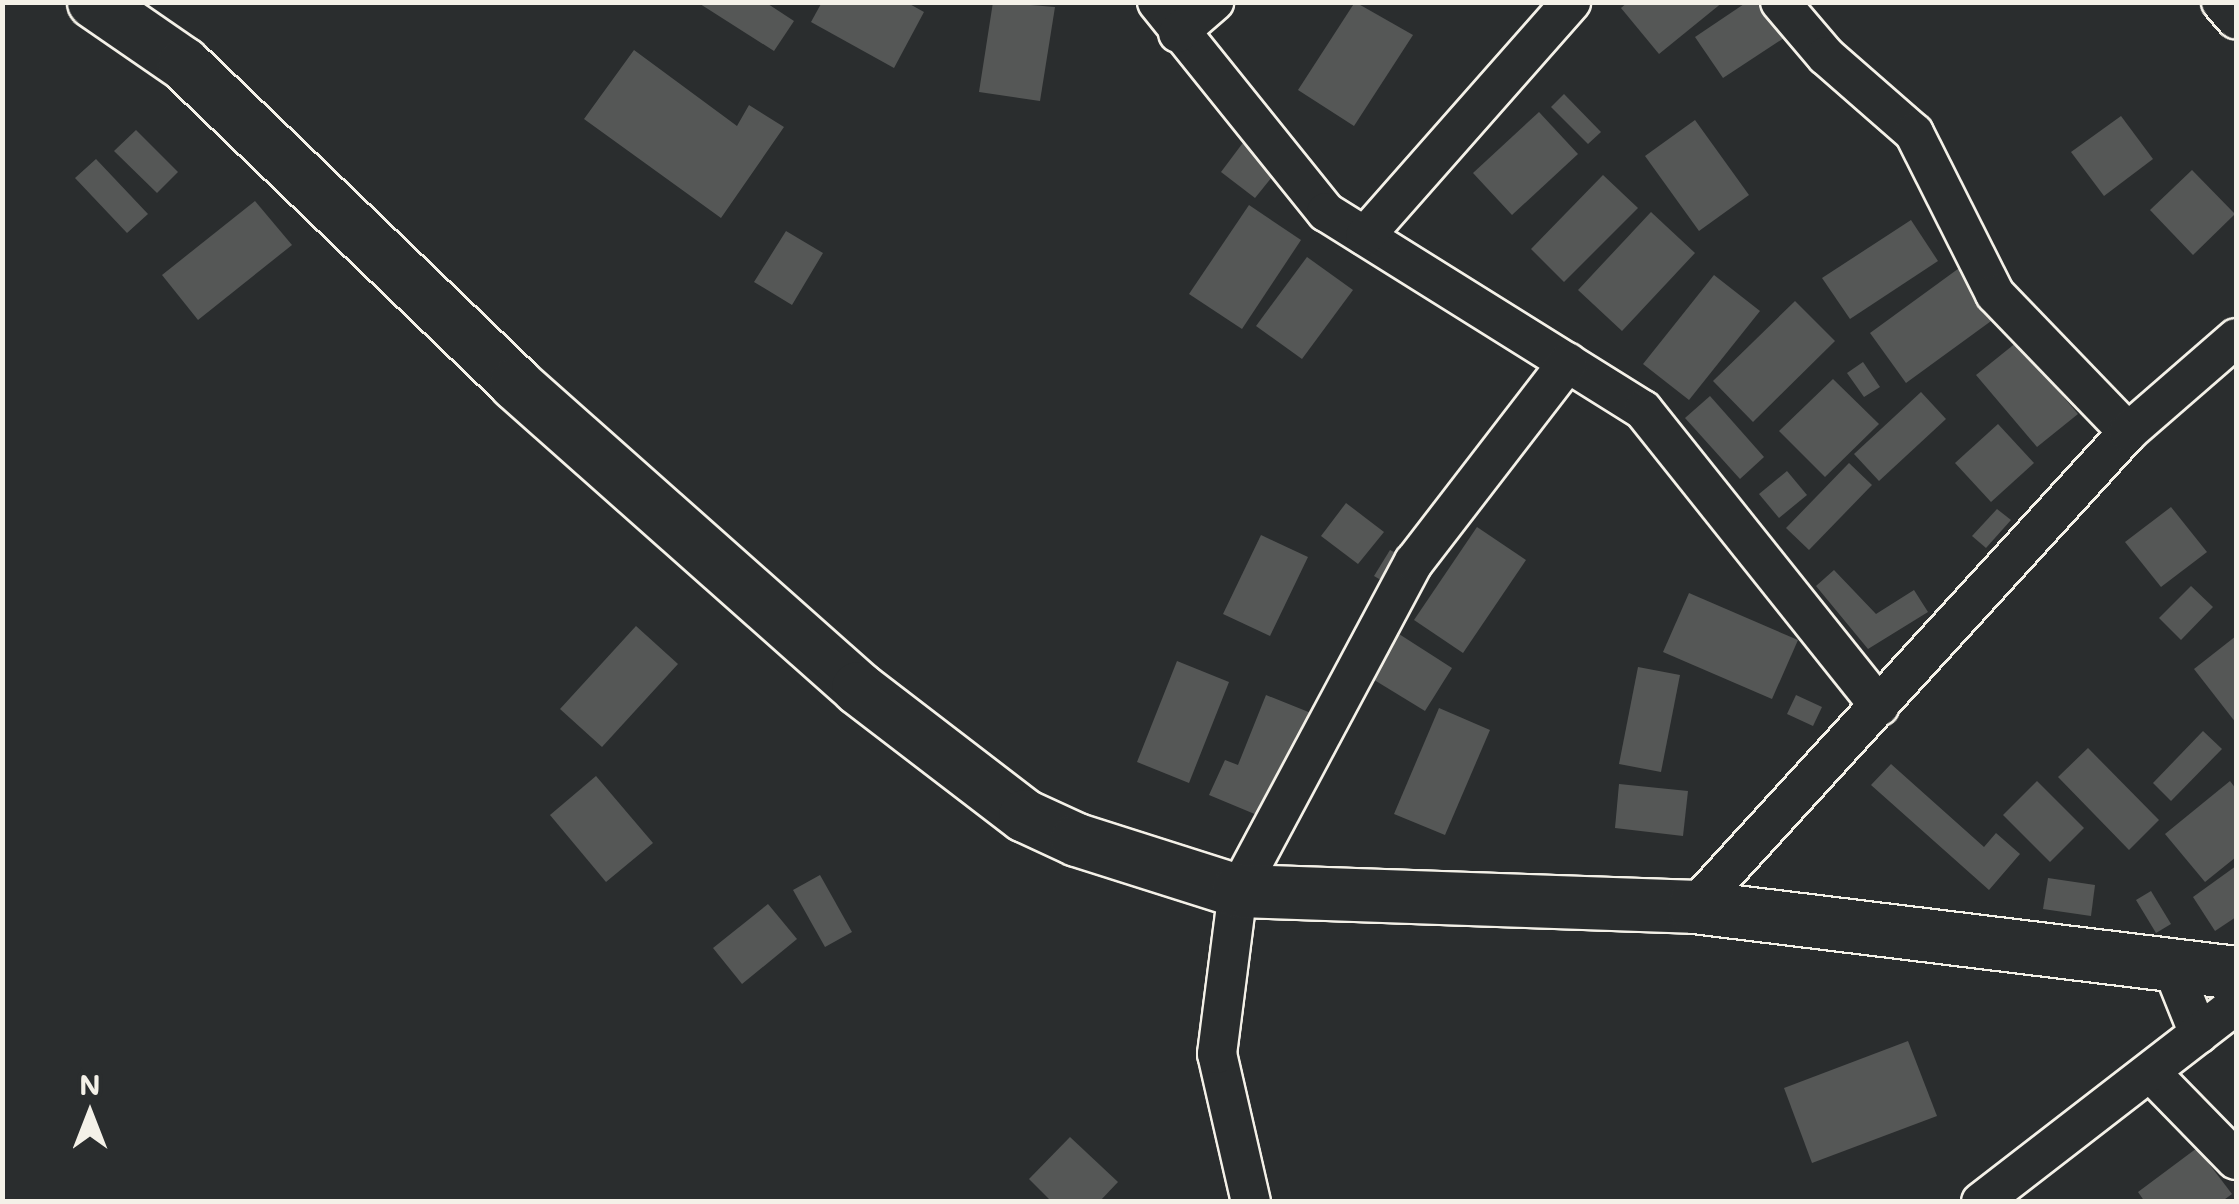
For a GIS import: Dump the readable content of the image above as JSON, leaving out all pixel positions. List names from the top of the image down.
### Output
{
  "north": "top"
}
